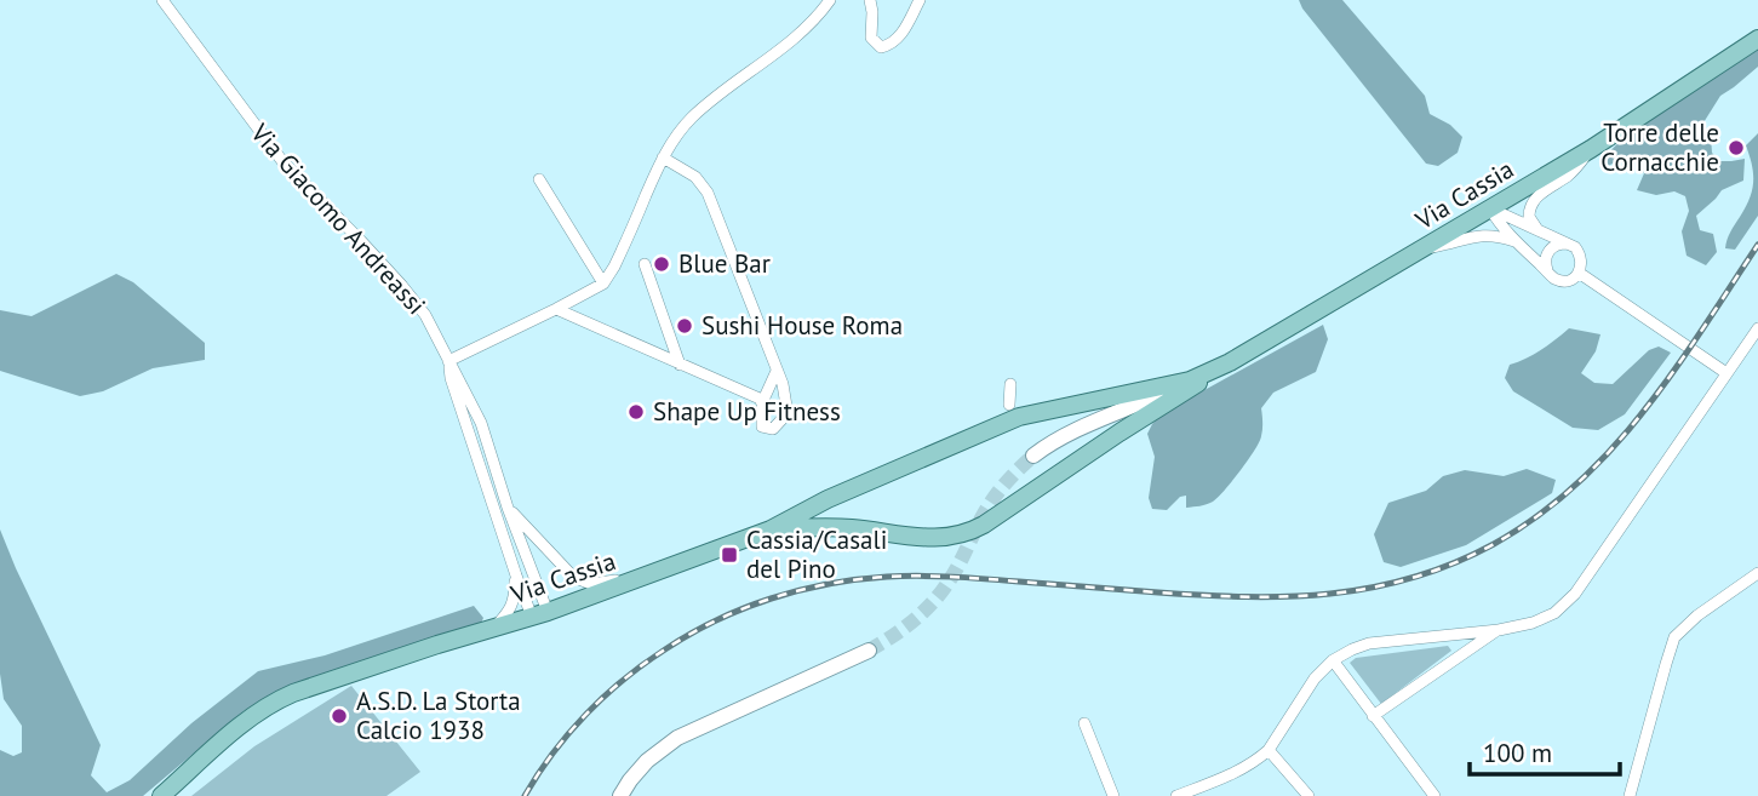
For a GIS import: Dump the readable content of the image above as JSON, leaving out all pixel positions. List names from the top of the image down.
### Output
{
  "streets": {
    "main road": ["Via Cassia"],
    "street": ["Via Giacomo Andreassi"]
  },
  "crossings": [
    ["Via Cassia", "Via Giacomo Andreassi"]
  ],
  "places": {
    "other": [
      "Torre delle Cornacchie",
      "Blue Bar",
      "Sushi House Roma",
      "Shape Up Fitness",
      "A.S.D. La Storta Calcio 1938"
    ],
    "transit": ["Cassia/Casali del Pino"]
  },
  "scale_bar": "100 m"
}
